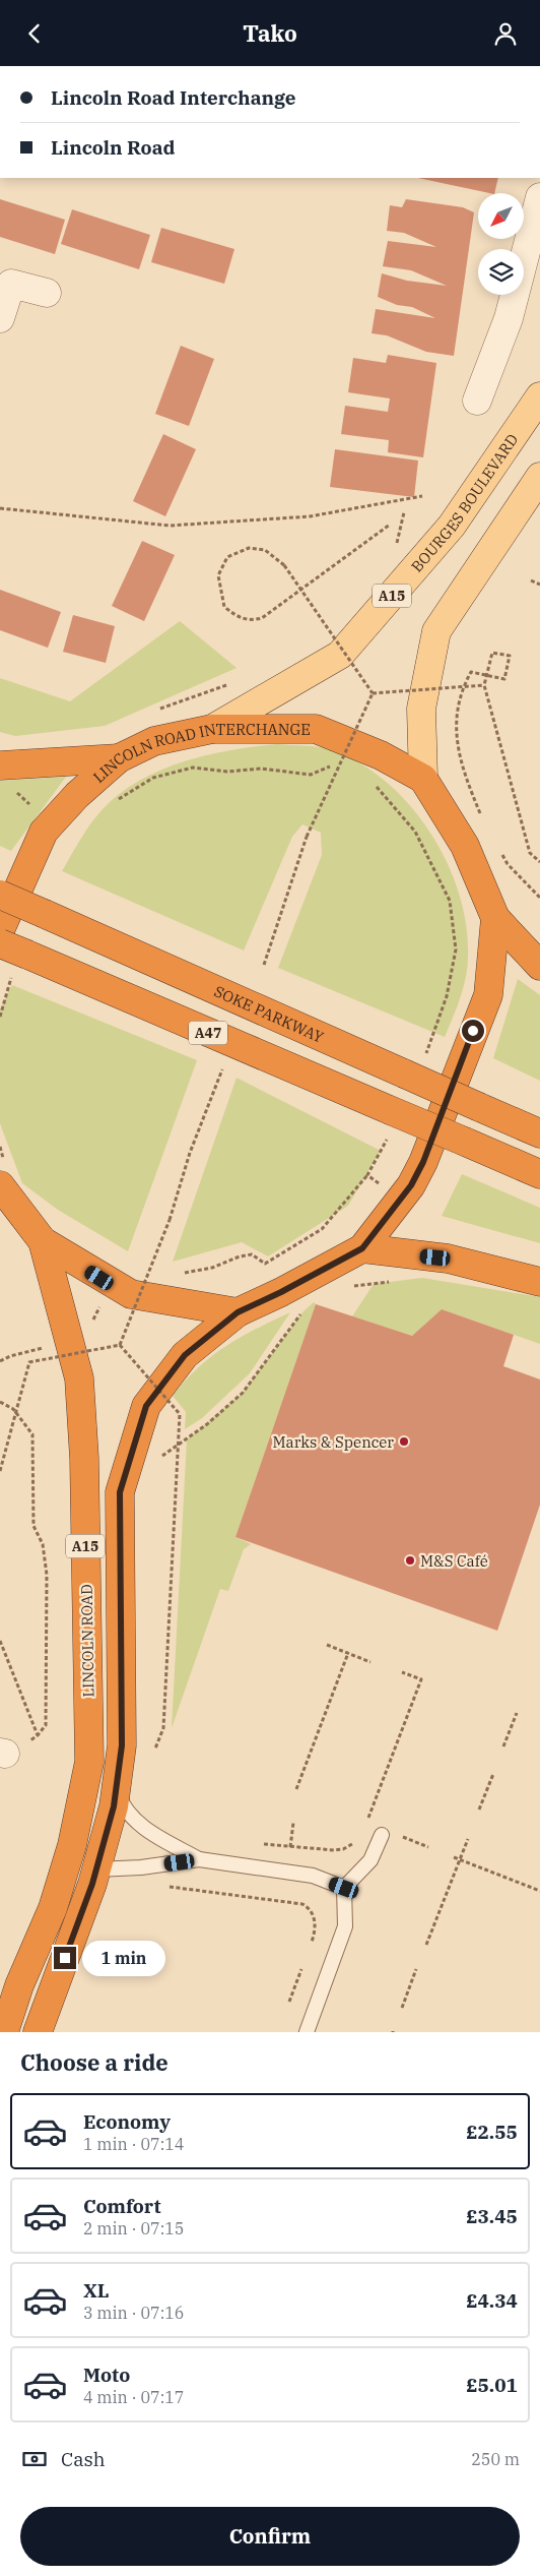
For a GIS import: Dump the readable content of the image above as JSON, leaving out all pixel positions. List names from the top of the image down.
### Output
{
  "streets": {
    "highway": [
      "A15",
      "LINCOLN ROAD INTERCHANGE",
      "SOKE PARKWAY",
      "A47",
      "LINCOLN ROAD"
    ],
    "main road": ["BOURGES BOULEVARD"]
  },
  "crossings": [
    ["BOURGES BOULEVARD", "LINCOLN ROAD INTERCHANGE"],
    ["A15", "LINCOLN ROAD INTERCHANGE"]
  ],
  "places": ["Marks & Spencer", "M&S Café"],
  "north": "bottom left",
  "page": {
    "header": "Tako",
    "banner": ["Lincoln Road Interchange", "Lincoln Road"],
    "bubble": "1 min",
    "heading": "Choose a ride",
    "list": [
      {
        "name": "Economy",
        "note": "1 min · 07:14",
        "value": "£2.55"
      },
      {
        "name": "Comfort",
        "note": "2 min · 07:15",
        "value": "£3.45"
      },
      {
        "name": "XL",
        "note": "3 min · 07:16",
        "value": "£4.34"
      },
      {
        "name": "Moto",
        "note": "4 min · 07:17",
        "value": "£5.01"
      }
    ],
    "pay": ["Cash", "250 m"],
    "buttons": "Confirm"
  }
}
